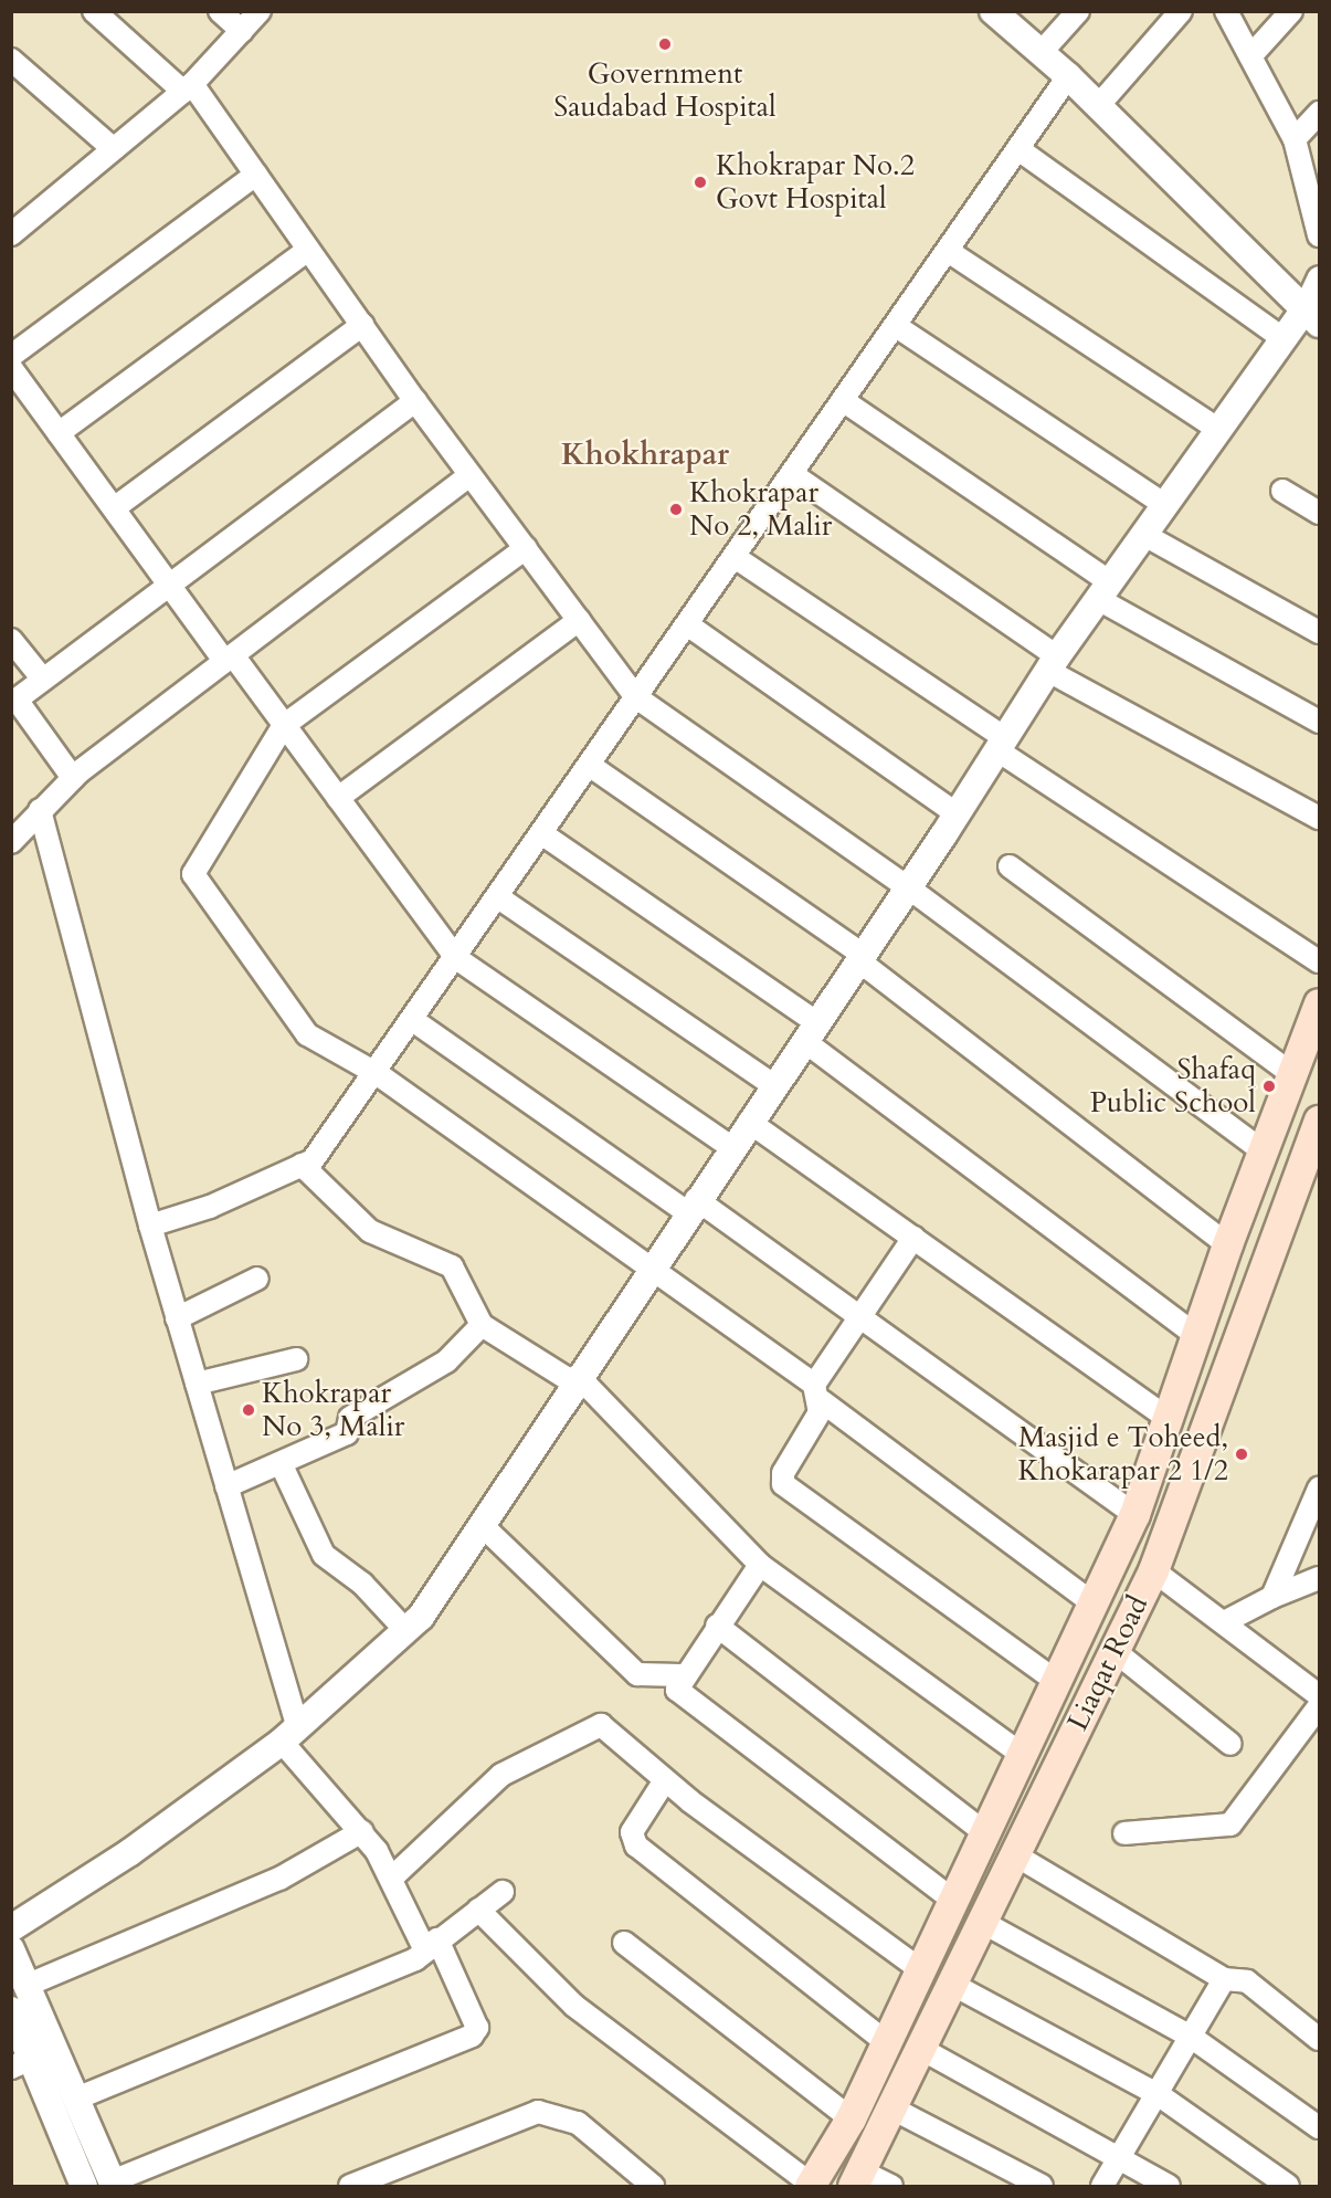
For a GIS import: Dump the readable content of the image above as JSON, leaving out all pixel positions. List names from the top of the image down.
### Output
{
  "streets": {
    "main road": ["Liaqat Road"]
  },
  "districts": ["Khokhrapar"],
  "places": [
    "Government Saudabad Hospital",
    "Khokrapar No.2 Govt Hospital",
    "Khokrapar No 2, Malir",
    "Shafaq Public School",
    "Khokrapar No 3, Malir",
    "Masjid e Toheed, Khokarapar 2 1/2"
  ]
}
